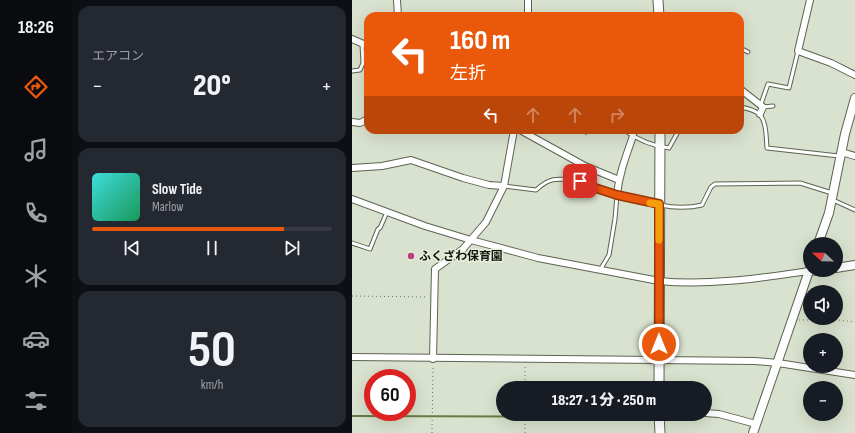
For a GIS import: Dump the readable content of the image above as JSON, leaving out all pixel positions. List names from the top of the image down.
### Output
{
  "places": ["ふくざわ保育園"],
  "north": "left",
  "page": {
    "tabs": "18:26",
    "tile": [
      "エアコン",
      ["50", "km/h"]
    ],
    "turn": ["160 m", "左折"],
    "heat": ["−", "20°", "+"],
    "song": ["Slow Tide", "Marlow"],
    "map_buttons": ["+", "−"],
    "limit": "60",
    "trip": "18:27 · 1 分 · 250 m"
  }
}
